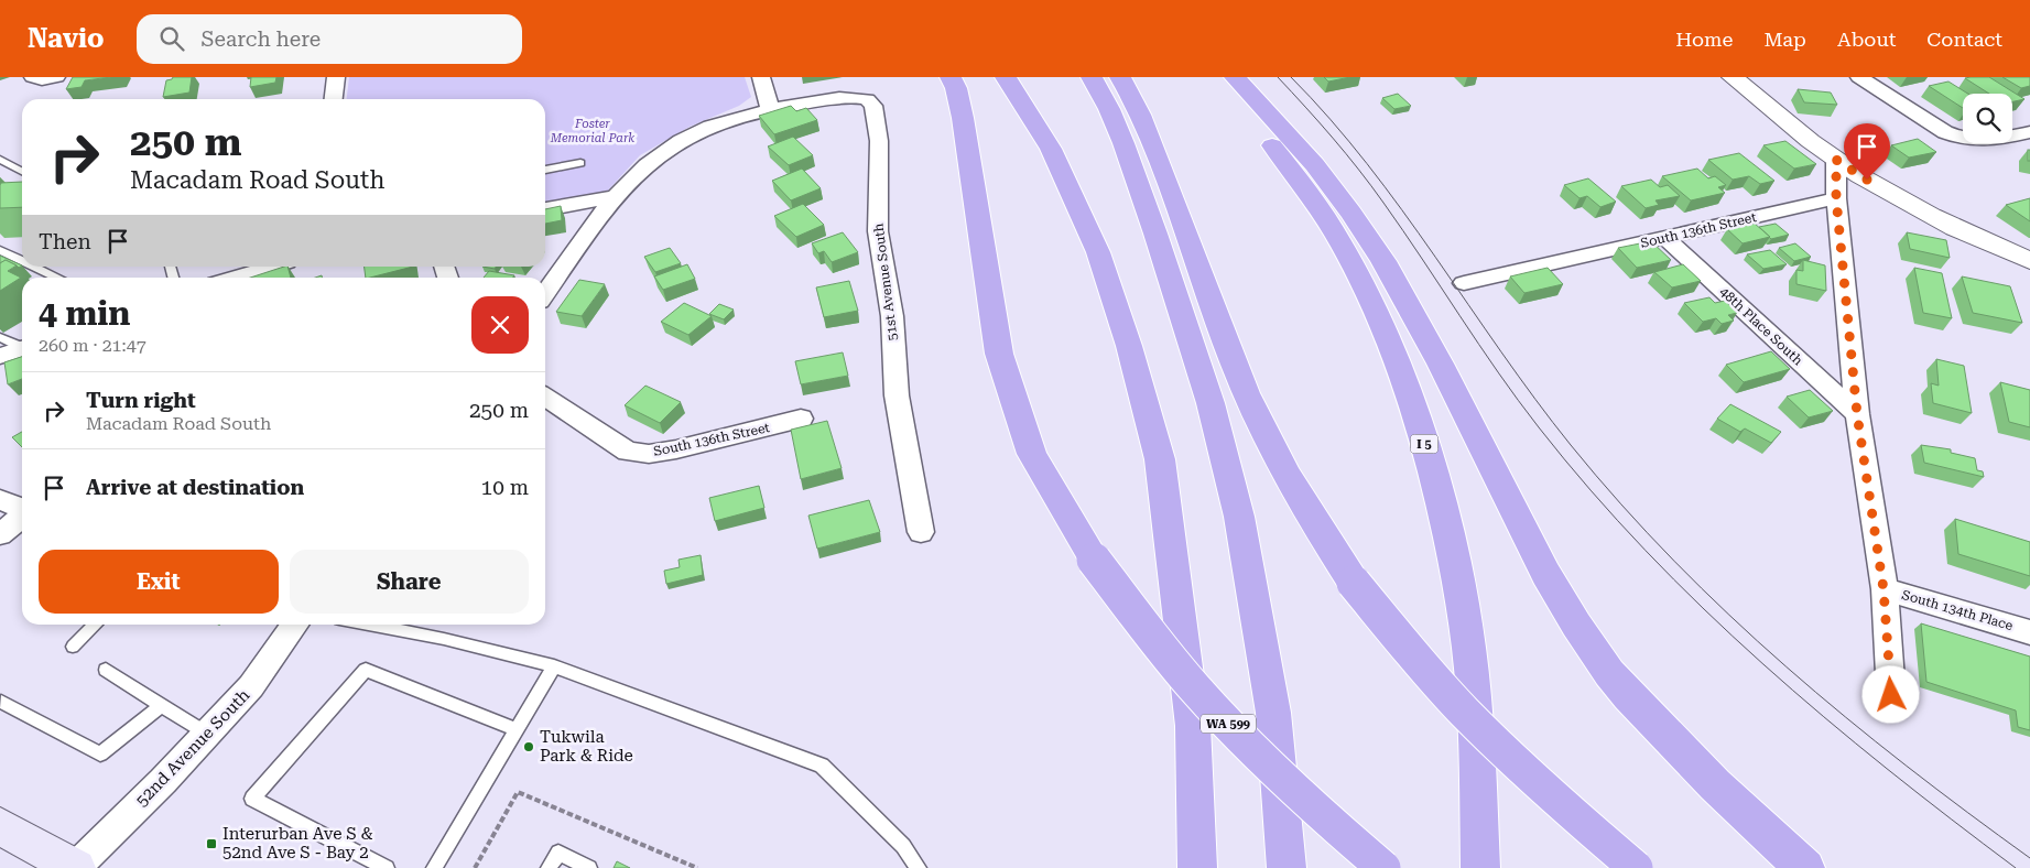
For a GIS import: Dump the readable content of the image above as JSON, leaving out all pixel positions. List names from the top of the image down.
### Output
{
  "streets": {
    "highway": ["I 5", "WA 599"],
    "street": [
      "South 136th Street",
      "51st Avenue South",
      "48th Place South",
      "South 134th Place",
      "52nd Avenue South"
    ]
  },
  "crossings": [
    ["South 136th Street", "48th Place South"]
  ],
  "parks": ["Foster Memorial Park"],
  "places": {
    "other": ["Tukwila Park & Ride"],
    "transit": ["Interurban Ave S & 52nd Ave S - Bay 2"]
  },
  "page": {
    "header": "Navio",
    "search": "Search here",
    "nav": [
      "Home",
      "Map",
      "About",
      "Contact"
    ],
    "turn": ["250 m", "Macadam Road South"],
    "then": "Then",
    "heading": ["4 min", "260 m · 21:47"],
    "list": [
      {
        "name": "Turn right",
        "note": "Macadam Road South",
        "value": "250 m"
      },
      {
        "name": "Arrive at destination",
        "value": "10 m"
      }
    ],
    "buttons": ["Exit", "Share"]
  }
}
